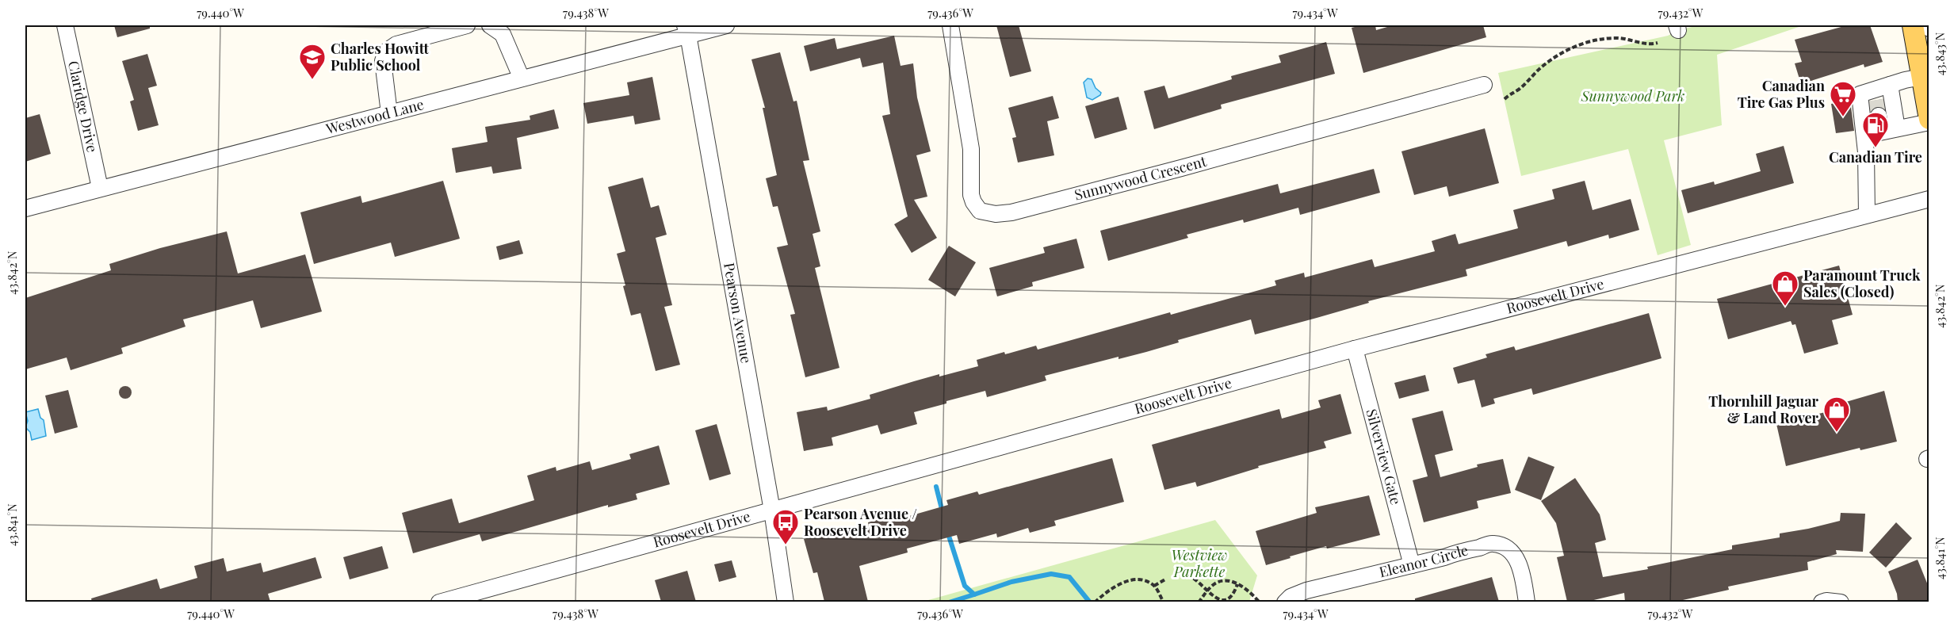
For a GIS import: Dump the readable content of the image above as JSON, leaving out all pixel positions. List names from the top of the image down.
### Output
{
  "streets": {
    "street": [
      "Claridge Drive",
      "Westwood Lane",
      "Sunnywood Crescent",
      "Roosevelt Drive",
      "Pearson Avenue",
      "Silverview Gate",
      "Eleanor Circle"
    ]
  },
  "crossings": [
    ["Claridge Drive", "Westwood Lane"],
    ["Westwood Lane", "Pearson Avenue"],
    ["Roosevelt Drive", "Pearson Avenue"],
    ["Roosevelt Drive", "Silverview Gate"],
    ["Silverview Gate", "Eleanor Circle"]
  ],
  "parks": ["Sunnywood Park", "Westview Parkette"],
  "places": {
    "school or university": ["Charles Howitt Public School"],
    "supermarket": ["Canadian Tire Gas Plus"],
    "fuel station": ["Canadian Tire"],
    "shop": ["Paramount Truck Sales (Closed)", "Thornhill Jaguar & Land Rover"],
    "bus stop": ["Pearson Avenue / Roosevelt Drive"]
  },
  "coordinates": [
    "79.440°W",
    "79.438°W",
    "79.436°W",
    "79.434°W",
    "79.432°W",
    "43.843°N",
    "43.842°N",
    "43.841°N"
  ]
}
